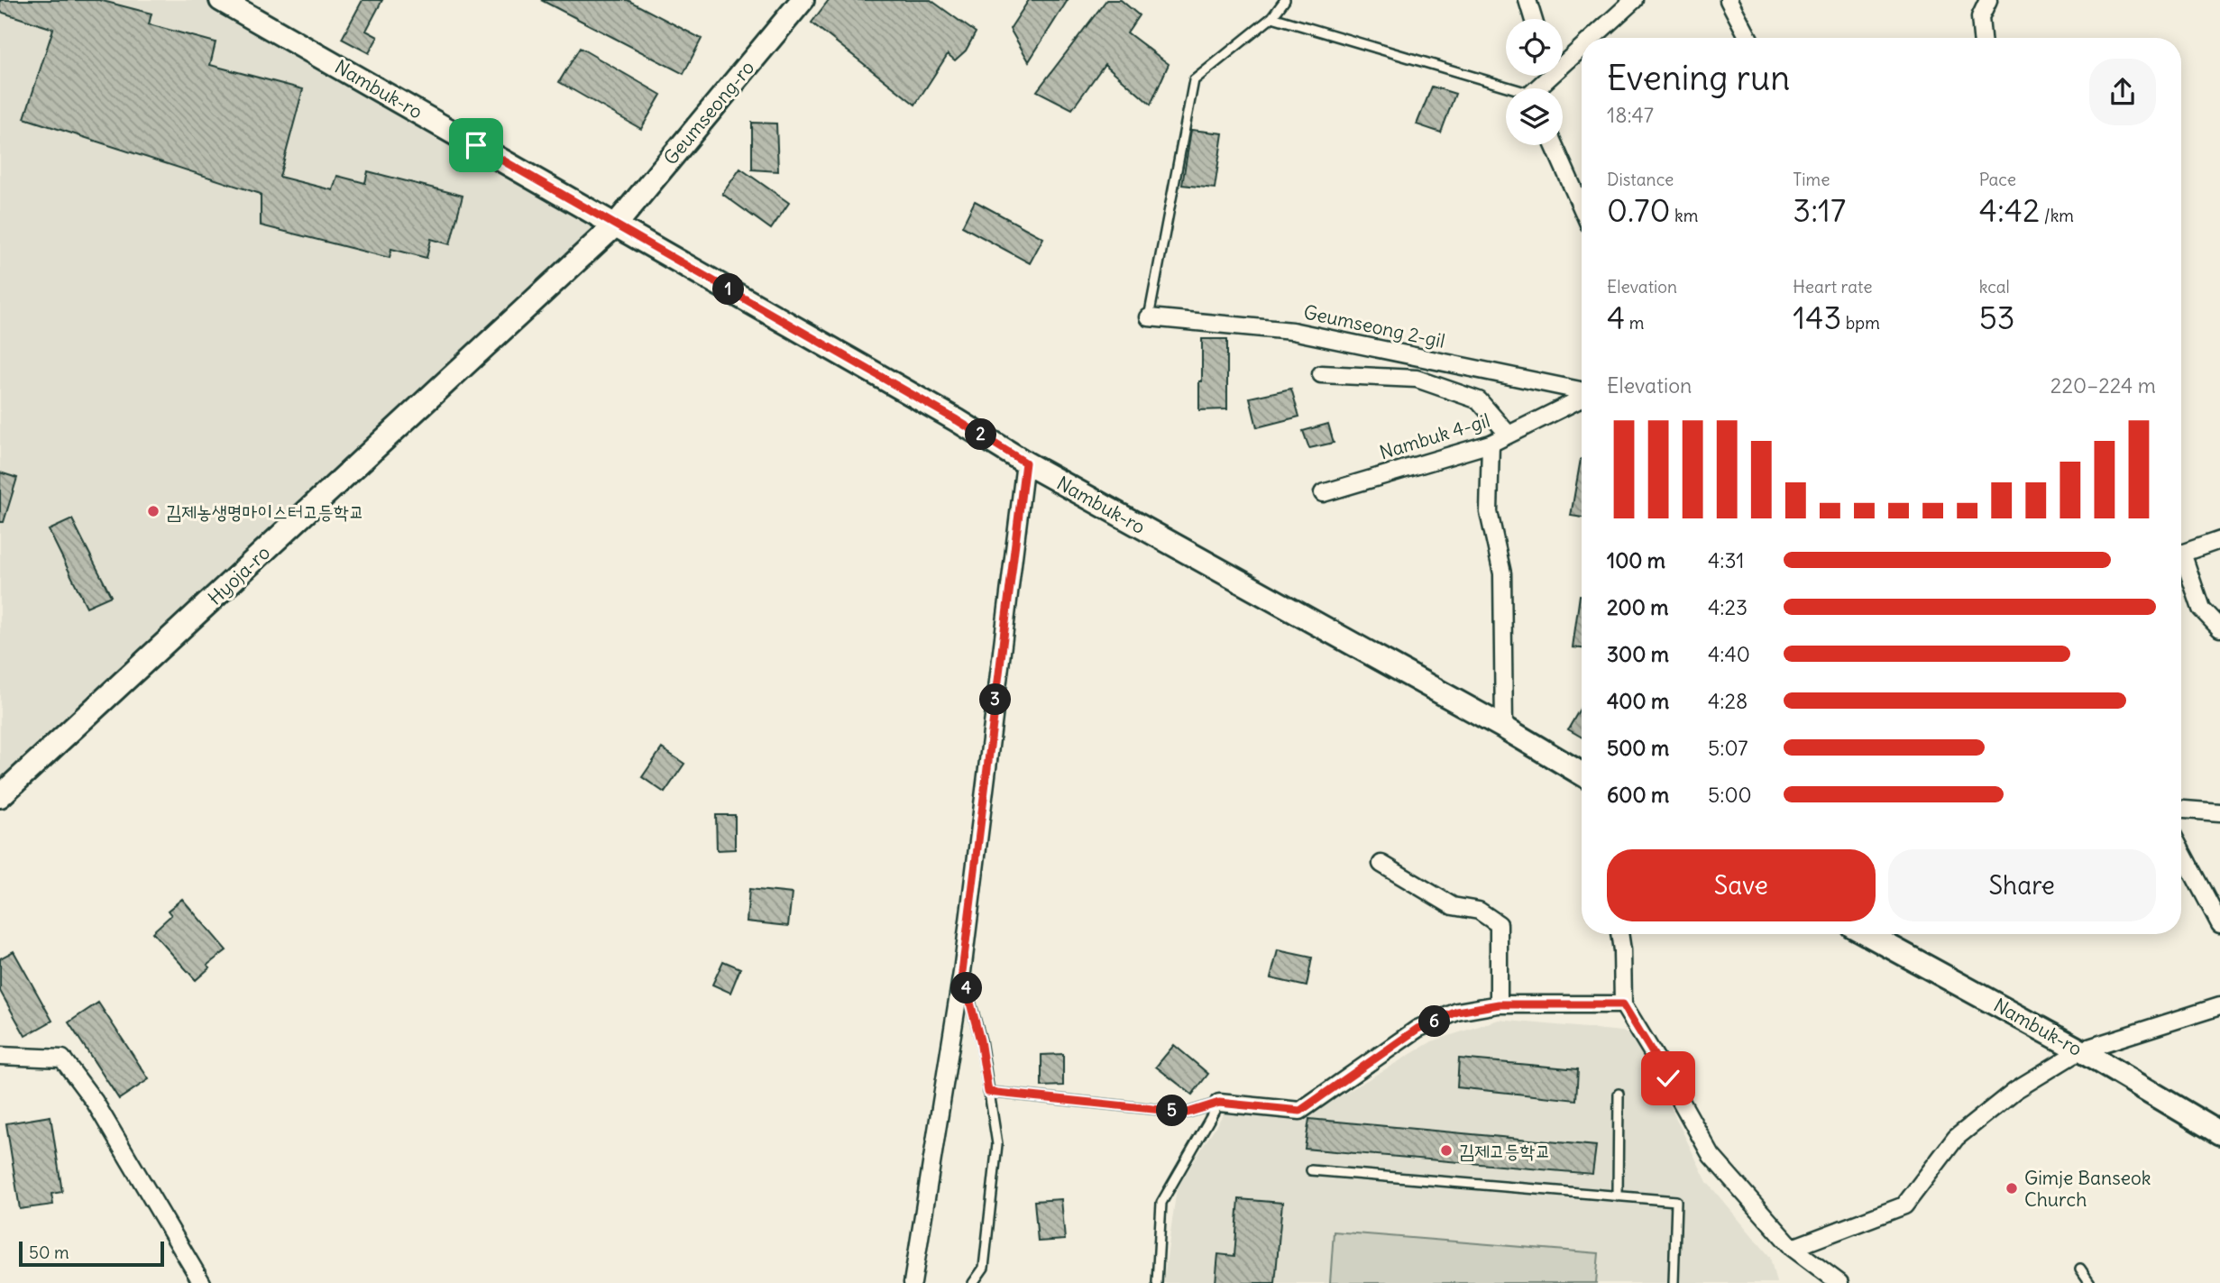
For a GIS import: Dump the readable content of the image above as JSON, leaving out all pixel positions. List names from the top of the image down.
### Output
{
  "streets": {
    "main road": ["Nambuk-ro", "Geumseong-ro", "Hyoja-ro"],
    "street": ["Geumseong 2-gil", "Nambuk 4-gil"]
  },
  "crossings": [
    ["Nambuk-ro", "Geumseong-ro"],
    ["Nambuk-ro", "Hyoja-ro"],
    ["Geumseong-ro", "Hyoja-ro"]
  ],
  "places": ["김제농생명마이스터고등학교", "김제고등학교", "Gimje Banseok Church"],
  "scale_bar": "50 m",
  "page": {
    "heading": ["Evening run", "18:47"],
    "stats": [
      ["Distance", "0.70 km"],
      ["Time", "3:17"],
      ["Pace", "4:42 /km"],
      ["Elevation", "4 m"],
      ["Heart rate", "143 bpm"],
      ["kcal", "53"]
    ],
    "pins": [
      "1",
      "2",
      "3",
      "4",
      "6",
      "5"
    ],
    "chart": ["Elevation", "220–224 m"],
    "list": [
      {
        "name": "100 m",
        "note": "4:31"
      },
      {
        "name": "200 m",
        "note": "4:23"
      },
      {
        "name": "300 m",
        "note": "4:40"
      },
      {
        "name": "400 m",
        "note": "4:28"
      },
      {
        "name": "500 m",
        "note": "5:07"
      },
      {
        "name": "600 m",
        "note": "5:00"
      }
    ],
    "buttons": ["Save", "Share"],
    "scale": "50 m"
  }
}
